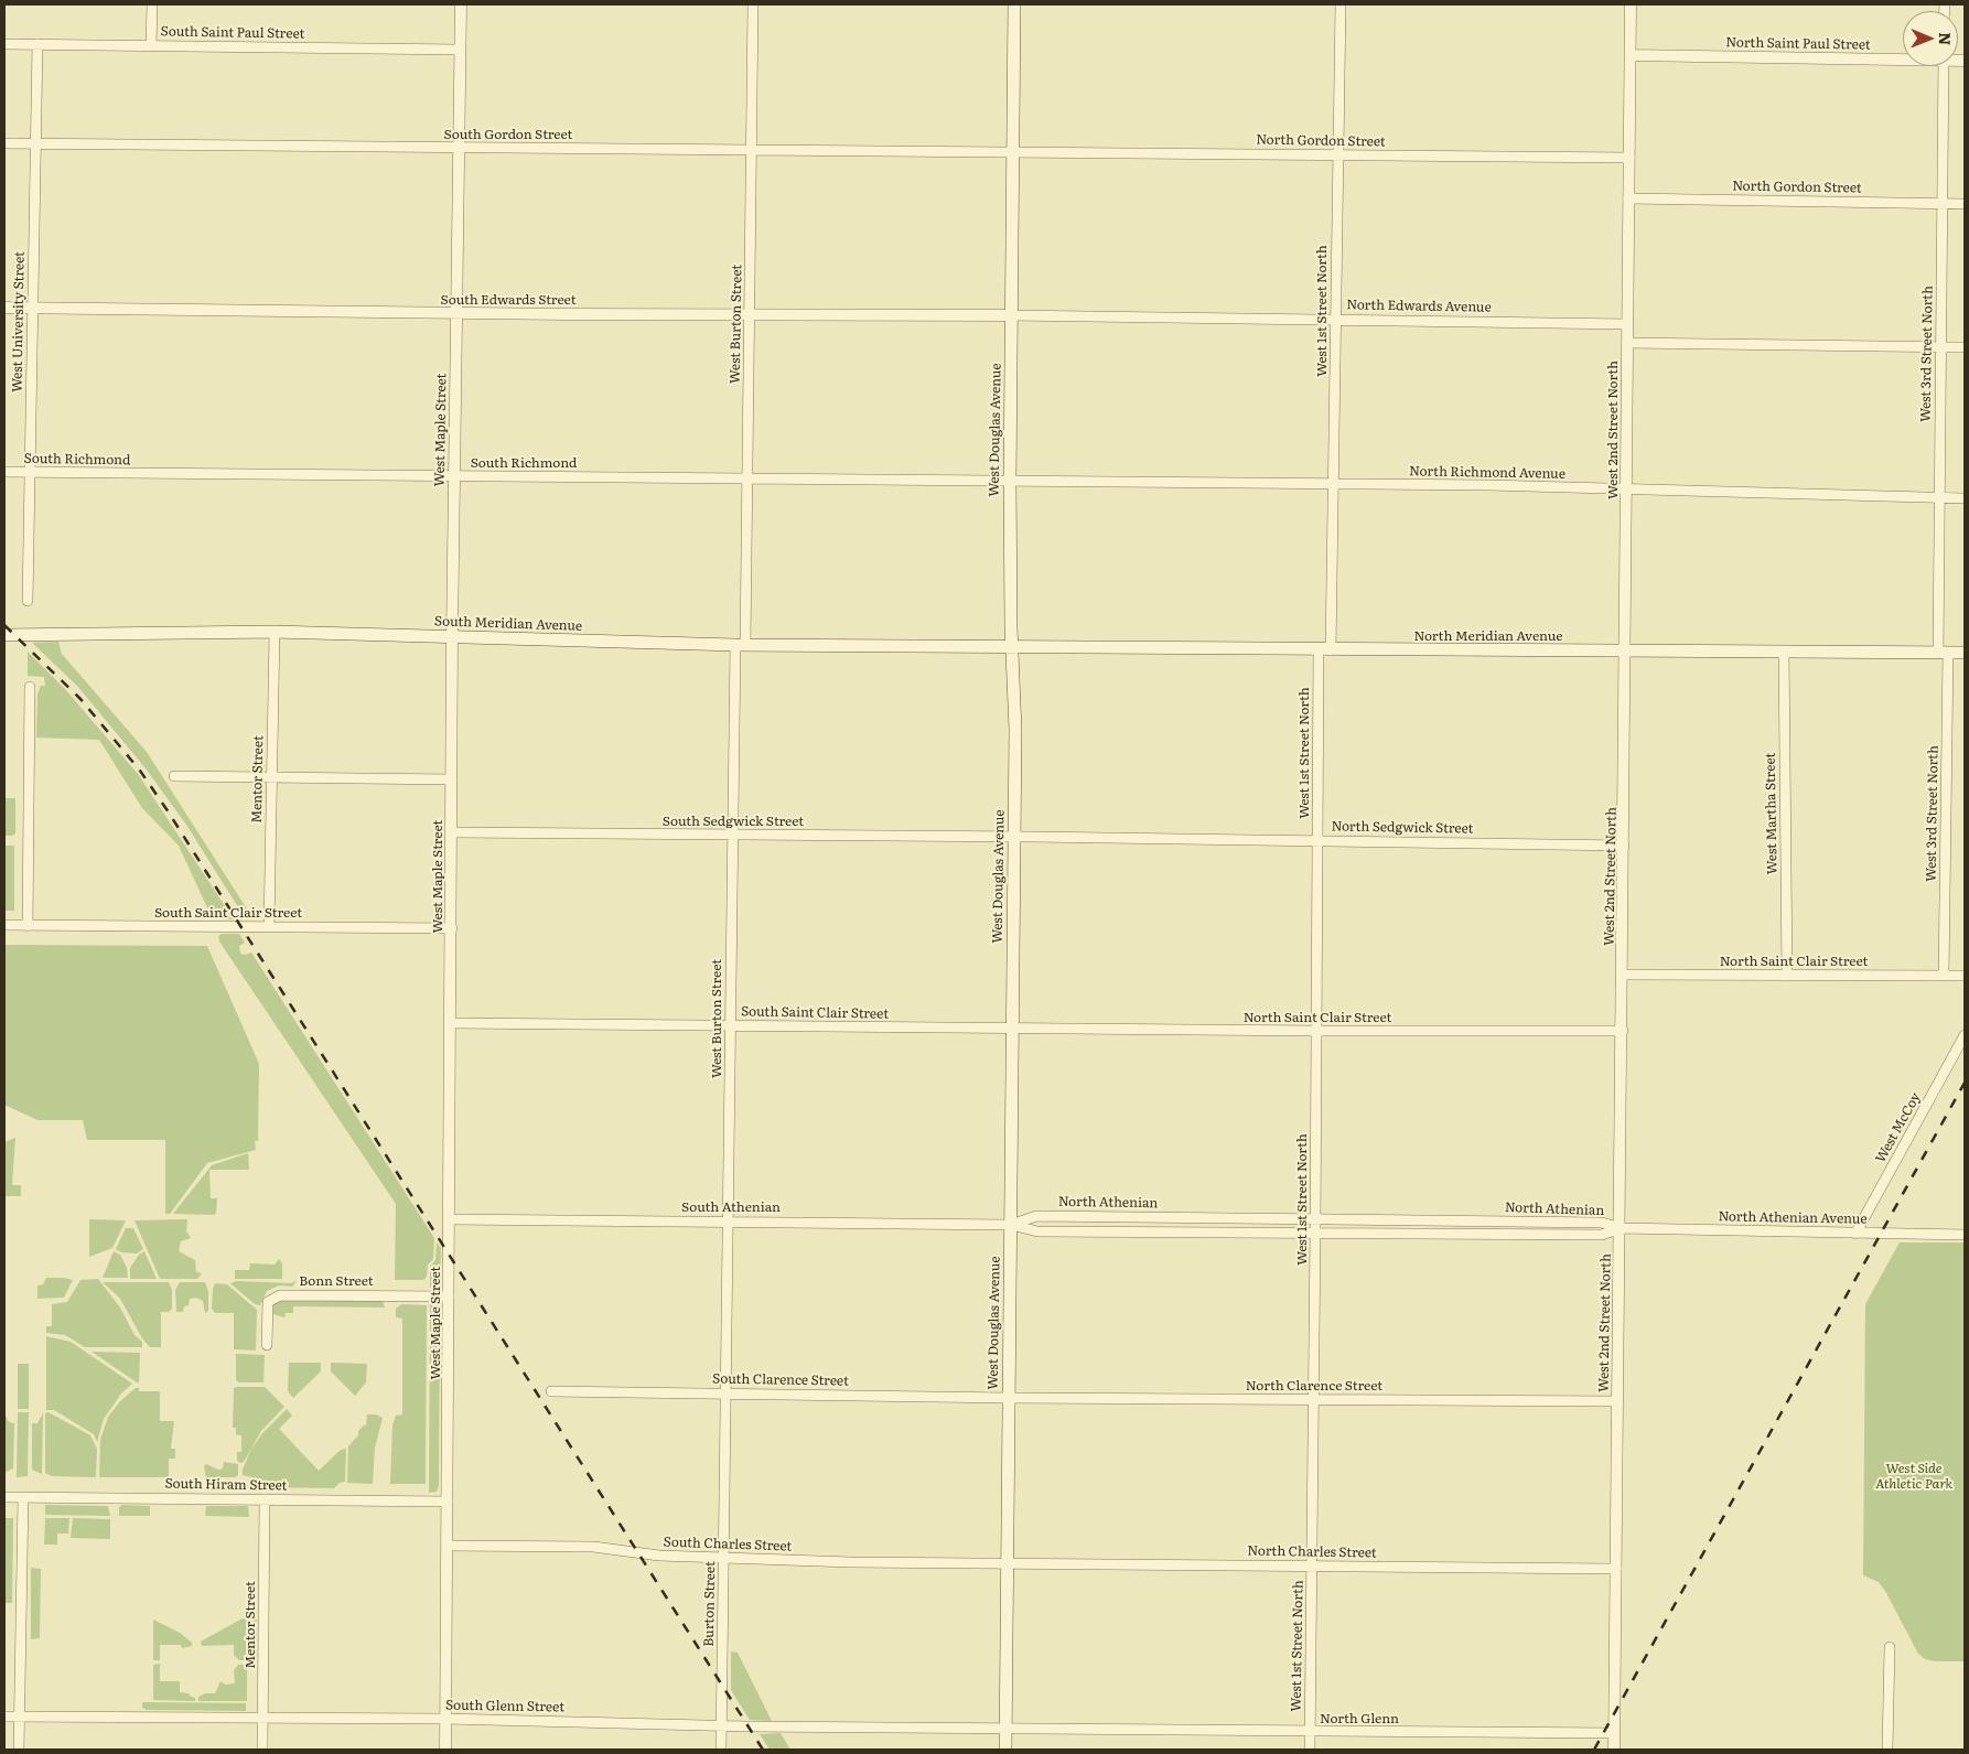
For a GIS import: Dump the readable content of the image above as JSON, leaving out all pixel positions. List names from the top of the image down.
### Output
{
  "streets": {
    "main road": ["West Douglas Avenue", "South Meridian Avenue", "North Meridian Avenue"],
    "street": [
      "South Saint Paul Street",
      "North Saint Paul Street",
      "South Gordon Street",
      "North Gordon Street",
      "South Edwards Street",
      "North Edwards Avenue",
      "West 1st Street North",
      "West University Street",
      "West Burton Street",
      "West 3rd Street North",
      "West Maple Street",
      "West 2nd Street North",
      "South Richmond",
      "North Richmond Avenue",
      "Mentor Street",
      "West Martha Street",
      "South Sedgwick Street",
      "North Sedgwick Street",
      "South Saint Clair Street",
      "North Saint Clair Street",
      "West McCoy",
      "North Athenian",
      "South Athenian",
      "North Athenian Avenue",
      "Bonn Street",
      "South Clarence Street",
      "North Clarence Street",
      "South Hiram Street",
      "South Charles Street",
      "North Charles Street",
      "Burton Street",
      "South Glenn Street",
      "North Glenn"
    ]
  },
  "crossings": [
    ["South Saint Paul Street", "West University Street"],
    ["South Saint Paul Street", "West Maple Street"],
    ["North Saint Paul Street", "West 2nd Street North"],
    ["South Gordon Street", "North Gordon Street"],
    ["South Gordon Street", "West University Street"],
    ["South Gordon Street", "West Burton Street"],
    ["South Gordon Street", "West Maple Street"],
    ["South Gordon Street", "West Douglas Avenue"],
    ["North Gordon Street", "West 1st Street North"],
    ["North Gordon Street", "West 3rd Street North"],
    ["North Gordon Street", "West Douglas Avenue"],
    ["North Gordon Street", "West 2nd Street North"],
    ["South Edwards Street", "North Edwards Avenue"],
    ["South Edwards Street", "West University Street"],
    ["South Edwards Street", "West Burton Street"],
    ["South Edwards Street", "West Maple Street"],
    ["South Edwards Street", "West Douglas Avenue"],
    ["North Edwards Avenue", "West 1st Street North"],
    ["North Edwards Avenue", "West Douglas Avenue"],
    ["North Edwards Avenue", "West 2nd Street North"],
    ["West 1st Street North", "North Richmond Avenue"],
    ["West 1st Street North", "North Meridian Avenue"],
    ["West 1st Street North", "North Sedgwick Street"],
    ["West 1st Street North", "North Saint Clair Street"],
    ["West 1st Street North", "North Athenian"],
    ["West 1st Street North", "North Clarence Street"],
    ["West 1st Street North", "North Charles Street"],
    ["West 1st Street North", "North Glenn"],
    ["West University Street", "South Richmond"],
    ["West Burton Street", "South Richmond"],
    ["West Burton Street", "South Meridian Avenue"],
    ["West Burton Street", "South Sedgwick Street"],
    ["West Burton Street", "South Saint Clair Street"],
    ["West Burton Street", "South Athenian"],
    ["West Burton Street", "South Clarence Street"],
    ["West Burton Street", "Burton Street"],
    ["West 3rd Street North", "North Richmond Avenue"],
    ["West 3rd Street North", "North Meridian Avenue"],
    ["West 3rd Street North", "North Saint Clair Street"],
    ["West Maple Street", "South Richmond"],
    ["West Maple Street", "South Meridian Avenue"],
    ["West Maple Street", "South Sedgwick Street"],
    ["West Maple Street", "South Saint Clair Street"],
    ["West Maple Street", "South Athenian"],
    ["West Maple Street", "Bonn Street"],
    ["West Maple Street", "South Hiram Street"],
    ["West Maple Street", "South Charles Street"],
    ["West Maple Street", "South Glenn Street"],
    ["West Douglas Avenue", "South Richmond"],
    ["West Douglas Avenue", "North Richmond Avenue"],
    ["West Douglas Avenue", "South Meridian Avenue"],
    ["West Douglas Avenue", "North Meridian Avenue"],
    ["West Douglas Avenue", "South Sedgwick Street"],
    ["West Douglas Avenue", "North Sedgwick Street"],
    ["West Douglas Avenue", "South Saint Clair Street"],
    ["West Douglas Avenue", "North Saint Clair Street"],
    ["West Douglas Avenue", "North Athenian"],
    ["West Douglas Avenue", "South Athenian"],
    ["West Douglas Avenue", "South Clarence Street"],
    ["West Douglas Avenue", "North Clarence Street"],
    ["West Douglas Avenue", "South Charles Street"],
    ["West Douglas Avenue", "North Charles Street"],
    ["West Douglas Avenue", "South Glenn Street"],
    ["West Douglas Avenue", "North Glenn"],
    ["West 2nd Street North", "North Richmond Avenue"],
    ["West 2nd Street North", "North Meridian Avenue"],
    ["West 2nd Street North", "North Sedgwick Street"],
    ["West 2nd Street North", "North Saint Clair Street"],
    ["West 2nd Street North", "North Athenian"],
    ["West 2nd Street North", "North Athenian Avenue"],
    ["West 2nd Street North", "North Clarence Street"],
    ["West 2nd Street North", "North Charles Street"],
    ["West 2nd Street North", "North Glenn"],
    ["South Richmond", "North Richmond Avenue"],
    ["South Meridian Avenue", "North Meridian Avenue"],
    ["South Meridian Avenue", "Mentor Street"],
    ["North Meridian Avenue", "West Martha Street"],
    ["Mentor Street", "South Saint Clair Street"],
    ["Mentor Street", "South Hiram Street"],
    ["Mentor Street", "South Glenn Street"],
    ["West Martha Street", "North Saint Clair Street"],
    ["South Sedgwick Street", "North Sedgwick Street"],
    ["South Saint Clair Street", "North Saint Clair Street"],
    ["West McCoy", "North Athenian Avenue"],
    ["North Athenian", "South Athenian"],
    ["North Athenian", "North Athenian Avenue"],
    ["South Clarence Street", "North Clarence Street"],
    ["South Clarence Street", "Burton Street"],
    ["South Charles Street", "North Charles Street"],
    ["South Charles Street", "Burton Street"],
    ["Burton Street", "South Glenn Street"],
    ["South Glenn Street", "North Glenn"]
  ],
  "parks": ["West Side Athletic Park"],
  "north": "right"
}
